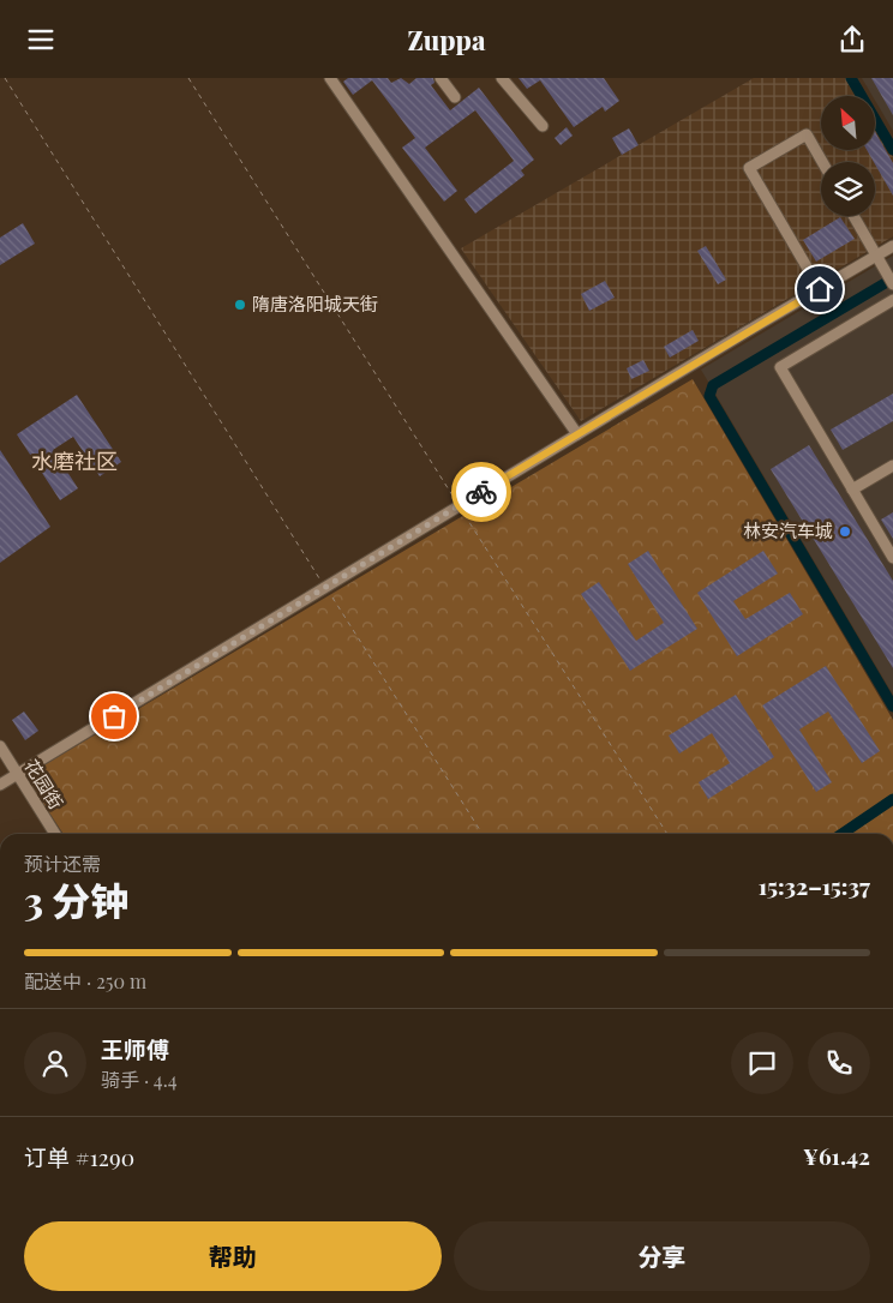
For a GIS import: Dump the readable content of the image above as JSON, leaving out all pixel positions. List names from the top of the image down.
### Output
{
  "streets": {
    "street": ["花园街"]
  },
  "districts": ["水磨社区"],
  "places": ["隋唐洛阳城天街", "林安汽车城"],
  "north": "top left",
  "page": {
    "header": "Zuppa",
    "heading": ["3 分钟", "预计还需", "15:32–15:37"],
    "panel": [
      "王师傅",
      "骑手 · 4.4",
      "订单 #1290",
      "¥61.42"
    ],
    "bar": "配送中 · 250 m",
    "buttons": ["帮助", "分享"]
  }
}
